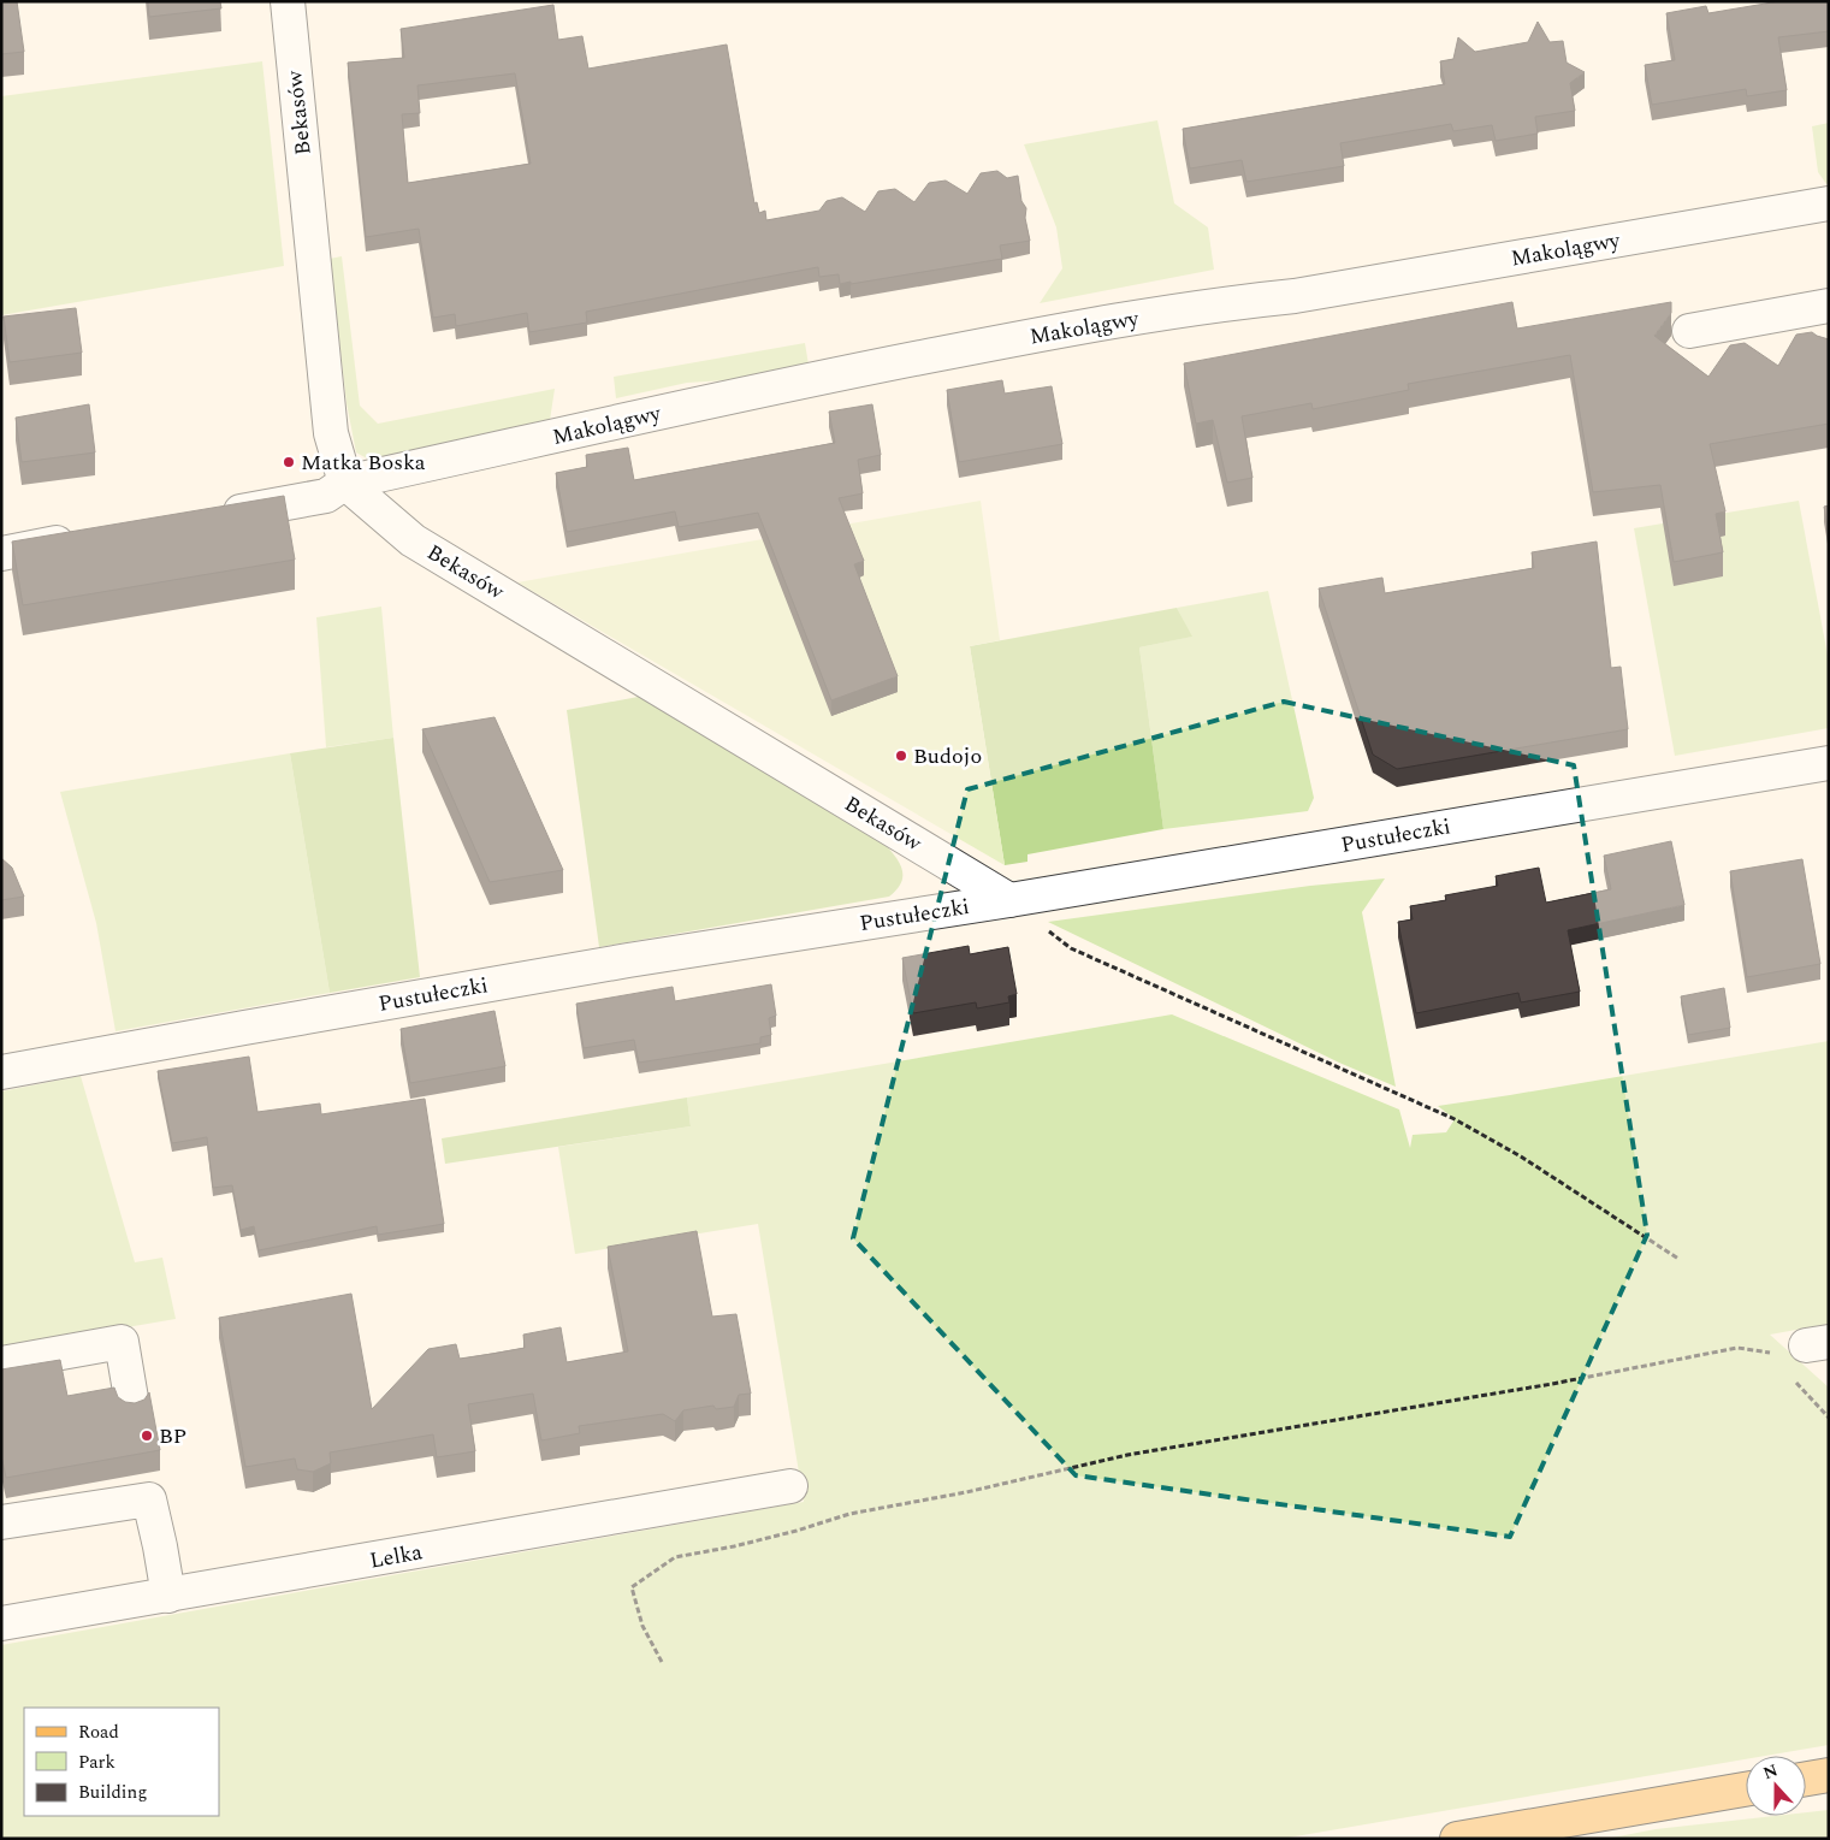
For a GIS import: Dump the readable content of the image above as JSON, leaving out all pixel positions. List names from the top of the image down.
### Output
{
  "streets": {
    "street": [
      "Bekasów",
      "Makolągwy",
      "Pustułeczki",
      "Lelka"
    ]
  },
  "crossings": [
    ["Bekasów", "Makolągwy"],
    ["Bekasów", "Pustułeczki"]
  ],
  "places": ["Matka Boska", "Budojo", "BP"],
  "legend": ["Road", "Park", "Building"],
  "north": "top"
}
